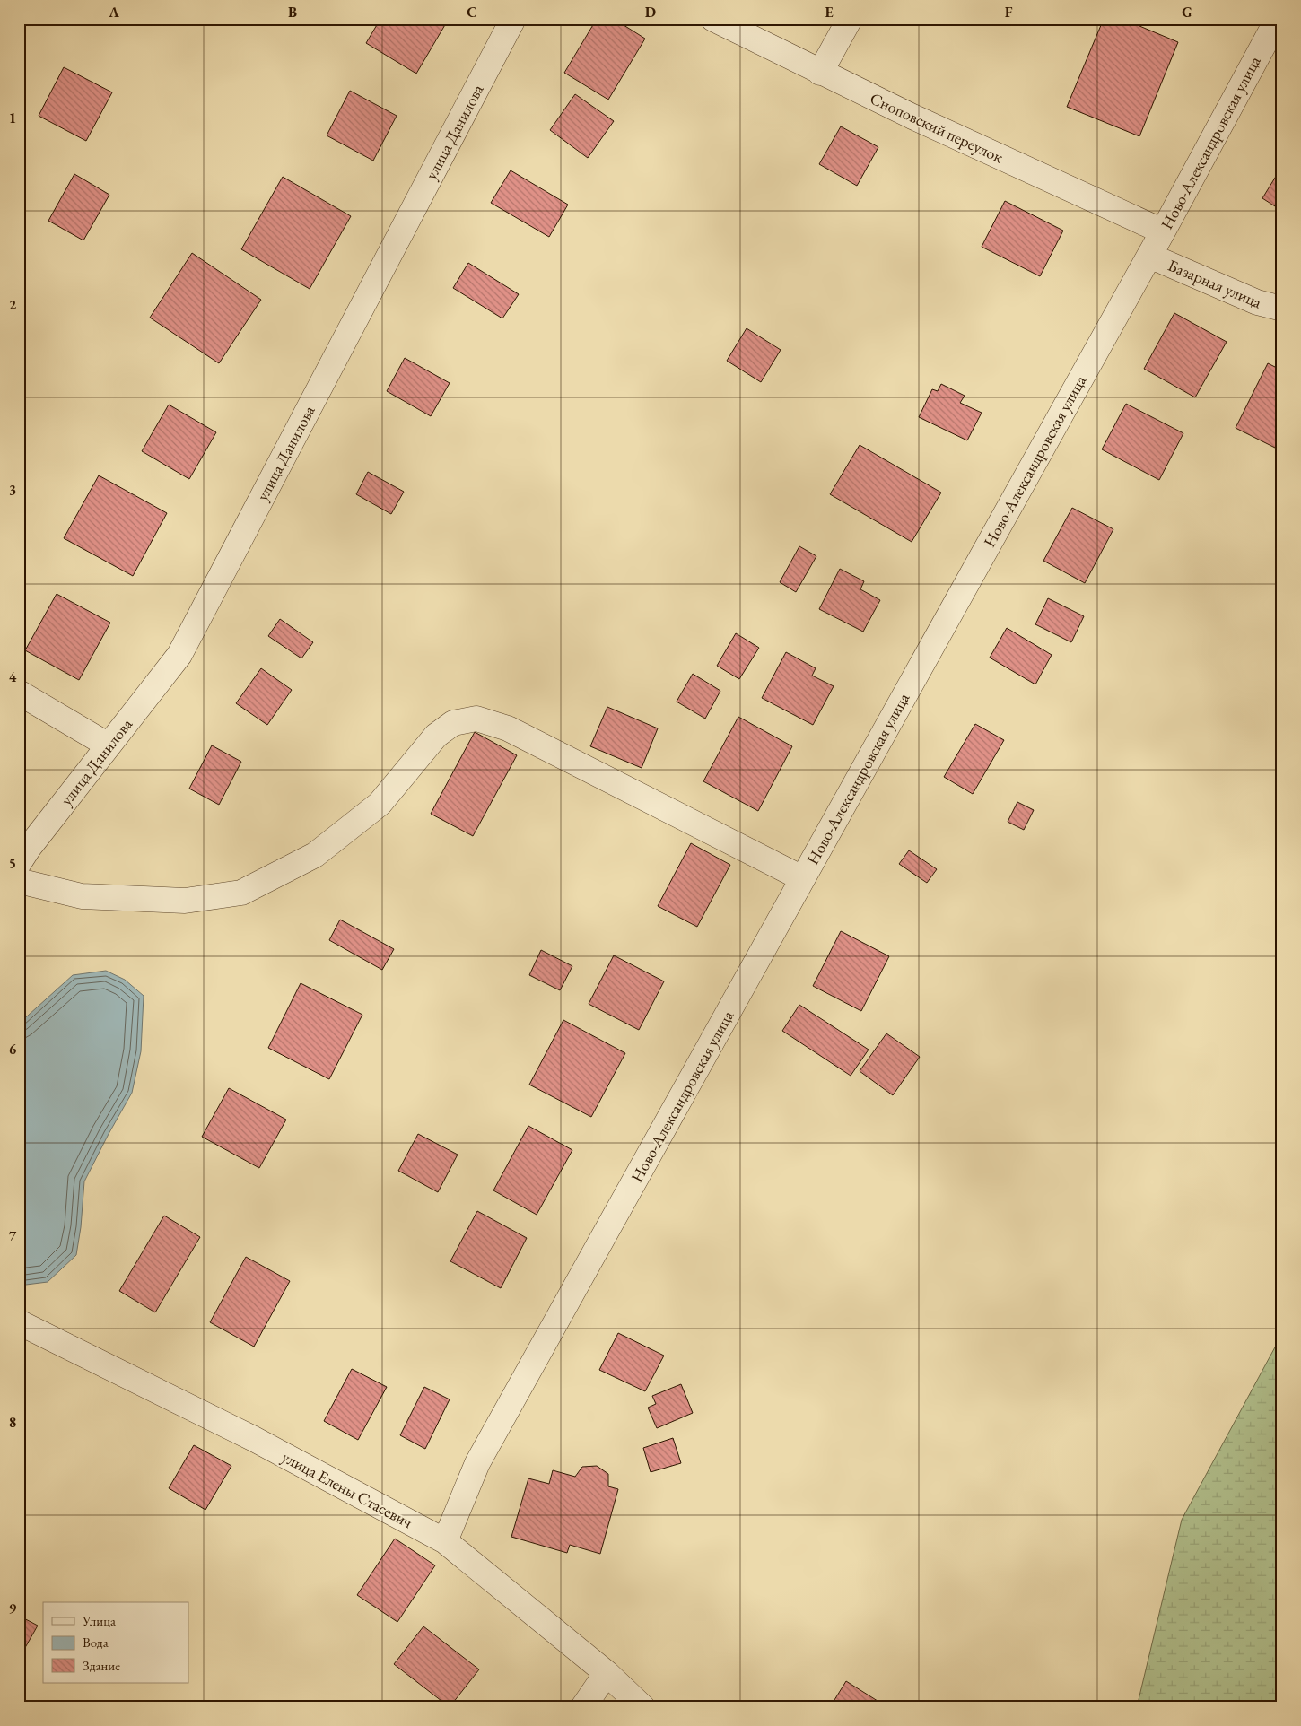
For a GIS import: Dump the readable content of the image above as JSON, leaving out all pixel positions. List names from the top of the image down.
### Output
{
  "streets": {
    "street": [
      "Сноповский переулок",
      "улица Данилова",
      "Ново-Александровская улица",
      "Базарная улица",
      "улица Елены Стасевич"
    ]
  },
  "crossings": [
    ["Сноповский переулок", "Ново-Александровская улица"],
    ["Ново-Александровская улица", "Базарная улица"],
    ["Ново-Александровская улица", "улица Елены Стасевич"]
  ],
  "legend": ["Улица", "Вода", "Здание"],
  "grid": {
    "columns": [
      "A",
      "B",
      "C",
      "D",
      "E",
      "F",
      "G"
    ],
    "rows": [
      "1",
      "2",
      "3",
      "4",
      "5",
      "6",
      "7",
      "8",
      "9"
    ]
  }
}
